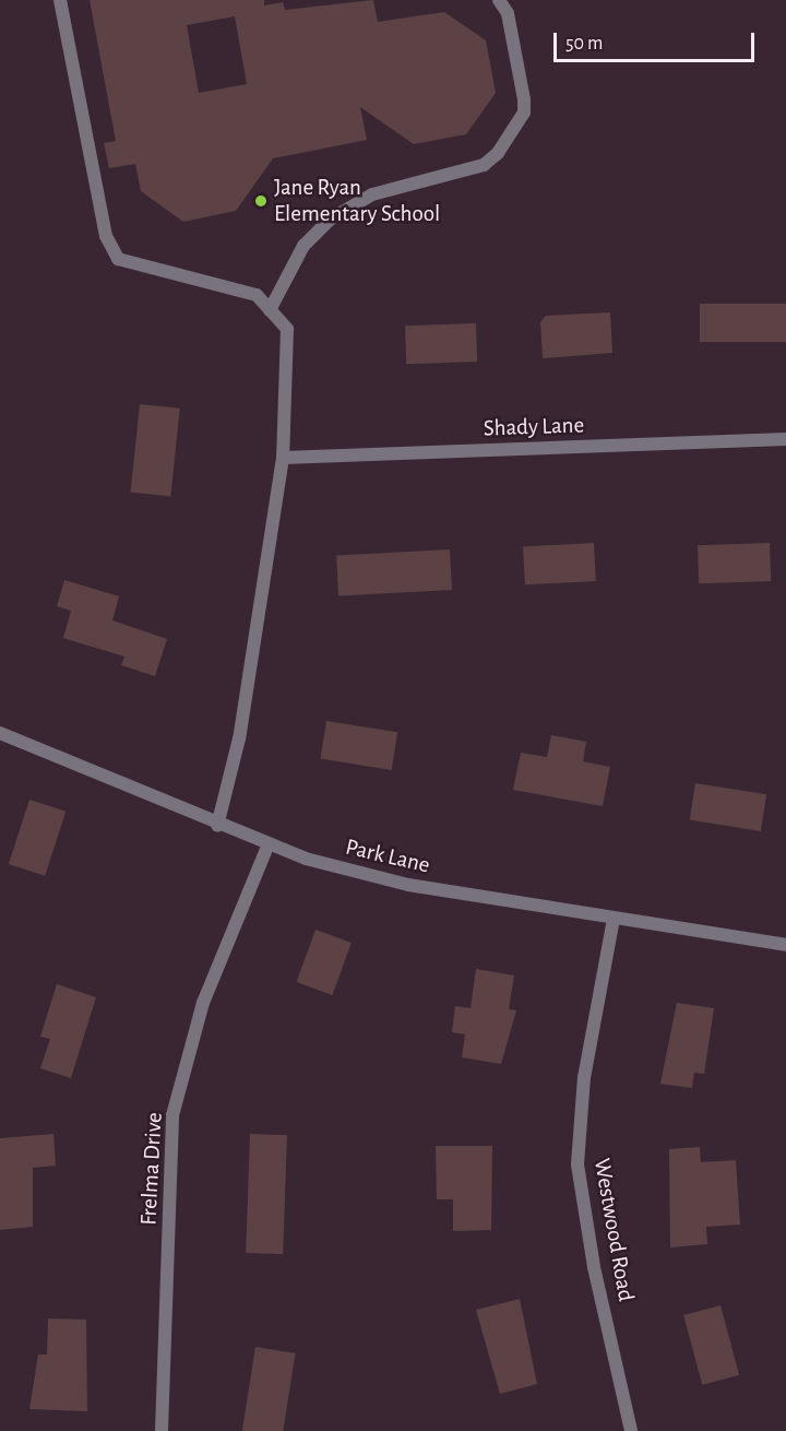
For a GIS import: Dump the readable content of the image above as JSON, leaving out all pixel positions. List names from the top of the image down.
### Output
{
  "streets": {
    "street": [
      "Shady Lane",
      "Park Lane",
      "Frelma Drive",
      "Westwood Road"
    ]
  },
  "crossings": [
    ["Park Lane", "Frelma Drive"],
    ["Park Lane", "Westwood Road"]
  ],
  "places": ["Jane Ryan Elementary School"],
  "scale_bar": "50 m"
}
